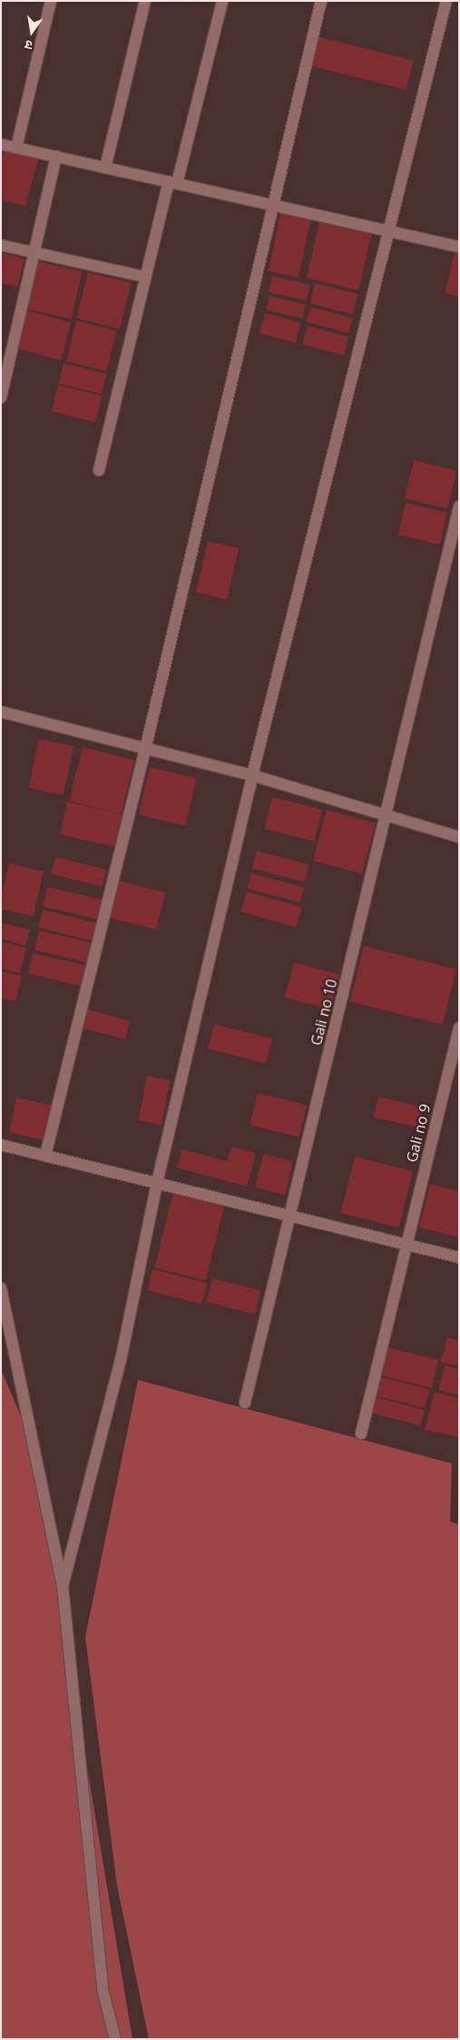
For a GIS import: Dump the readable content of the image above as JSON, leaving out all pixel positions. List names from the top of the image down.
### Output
{
  "streets": {
    "street": ["Gali no 10", "Gali no 9"]
  },
  "north": "bottom"
}
